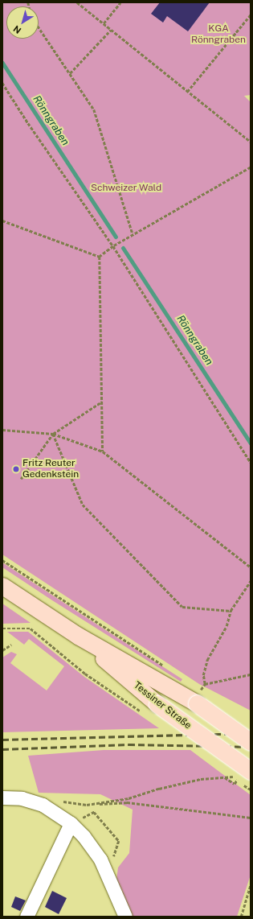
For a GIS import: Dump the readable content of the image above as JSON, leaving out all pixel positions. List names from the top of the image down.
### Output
{
  "streets": {
    "main road": ["Tessiner Straße"]
  },
  "water": ["Rönngraben"],
  "parks": ["KGA Rönngraben", "Schweizer Wald"],
  "places": ["Fritz Reuter Gedenkstein"],
  "north": "bottom left"
}
